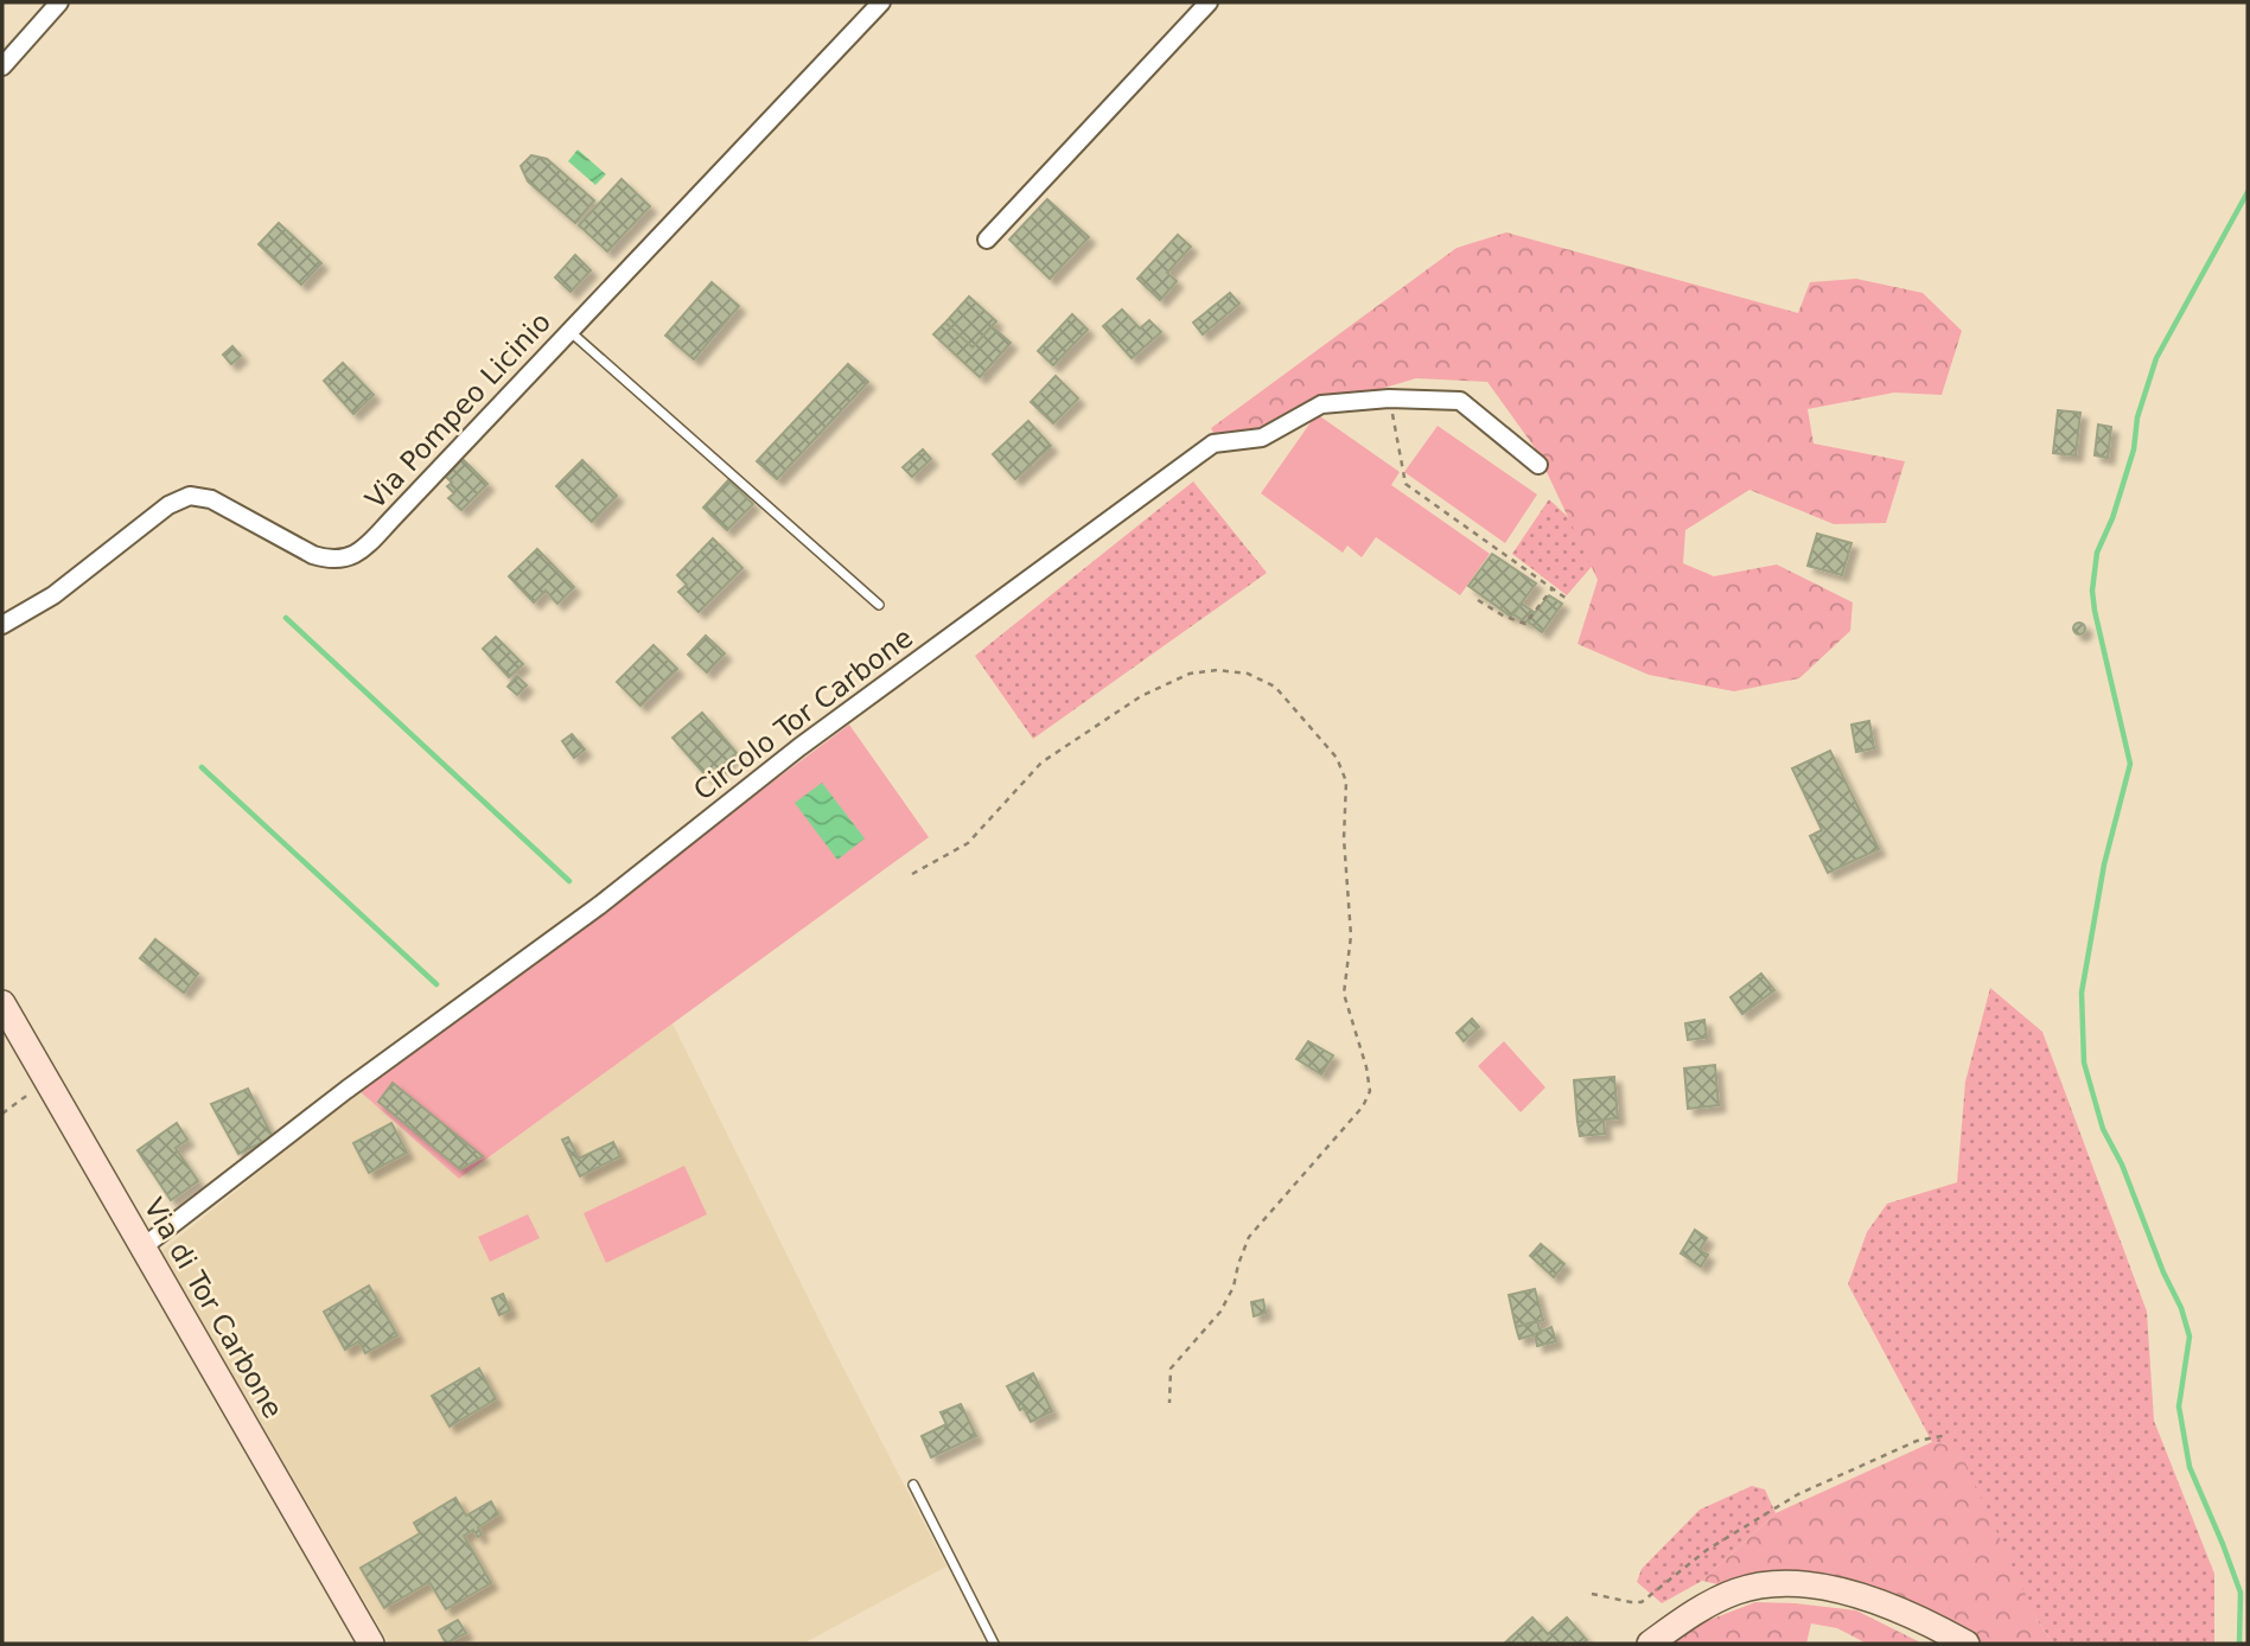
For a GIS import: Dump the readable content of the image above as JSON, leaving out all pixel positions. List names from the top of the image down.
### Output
{
  "streets": {
    "main road": ["Via di Tor Carbone"],
    "street": ["Via Pompeo Licinio", "Circolo Tor Carbone"]
  },
  "crossings": [
    ["Circolo Tor Carbone", "Via di Tor Carbone"]
  ]
}
